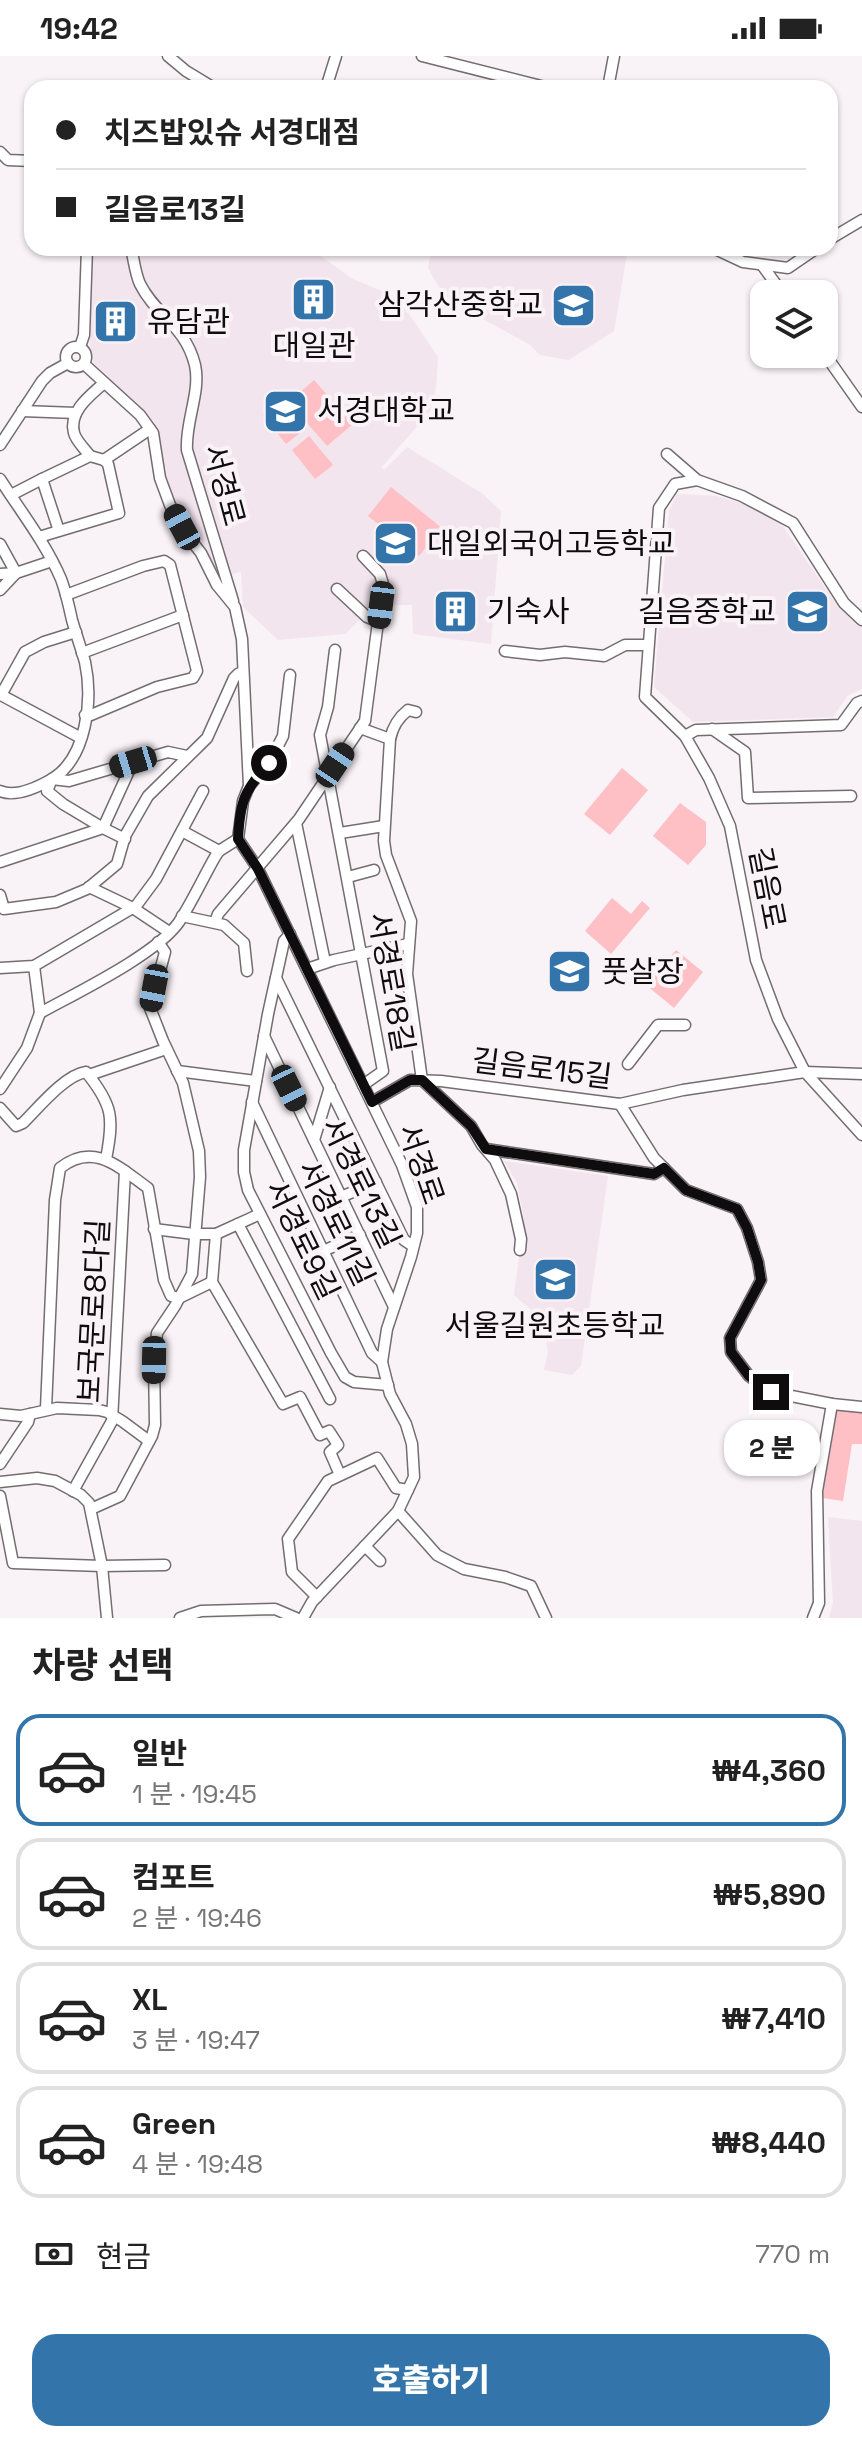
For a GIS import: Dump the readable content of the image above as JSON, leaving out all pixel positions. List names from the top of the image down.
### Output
{
  "streets": {
    "street": [
      "서경로",
      "길음로",
      "서경로18길",
      "길음로15길",
      "서경로13길",
      "서경로11길",
      "서경로9길",
      "보국문로8다길"
    ]
  },
  "crossings": [
    ["서경로", "서경로18길"],
    ["서경로", "길음로15길"],
    ["서경로", "서경로13길"],
    ["서경로", "서경로11길"],
    ["서경로", "서경로9길"],
    ["길음로", "길음로15길"],
    ["서경로13길", "서경로9길"],
    ["서경로11길", "서경로9길"]
  ],
  "places": {
    "building": ["대일관", "유담관", "기숙사"],
    "school or university": [
      "삼각산중학교",
      "서경대학교",
      "대일외국어고등학교",
      "길음중학교",
      "풋살장",
      "서울길원초등학교"
    ]
  },
  "page": {
    "status": "19:42",
    "banner": ["치즈밥있슈 서경대점", "길음로13길"],
    "bubble": "2 분",
    "heading": "차량 선택",
    "list": [
      {
        "name": "일반",
        "note": "1 분 · 19:45",
        "value": "₩4,360"
      },
      {
        "name": "컴포트",
        "note": "2 분 · 19:46",
        "value": "₩5,890"
      },
      {
        "name": "XL",
        "note": "3 분 · 19:47",
        "value": "₩7,410"
      },
      {
        "name": "Green",
        "note": "4 분 · 19:48",
        "value": "₩8,440"
      }
    ],
    "pay": ["현금", "770 m"],
    "buttons": "호출하기"
  }
}
